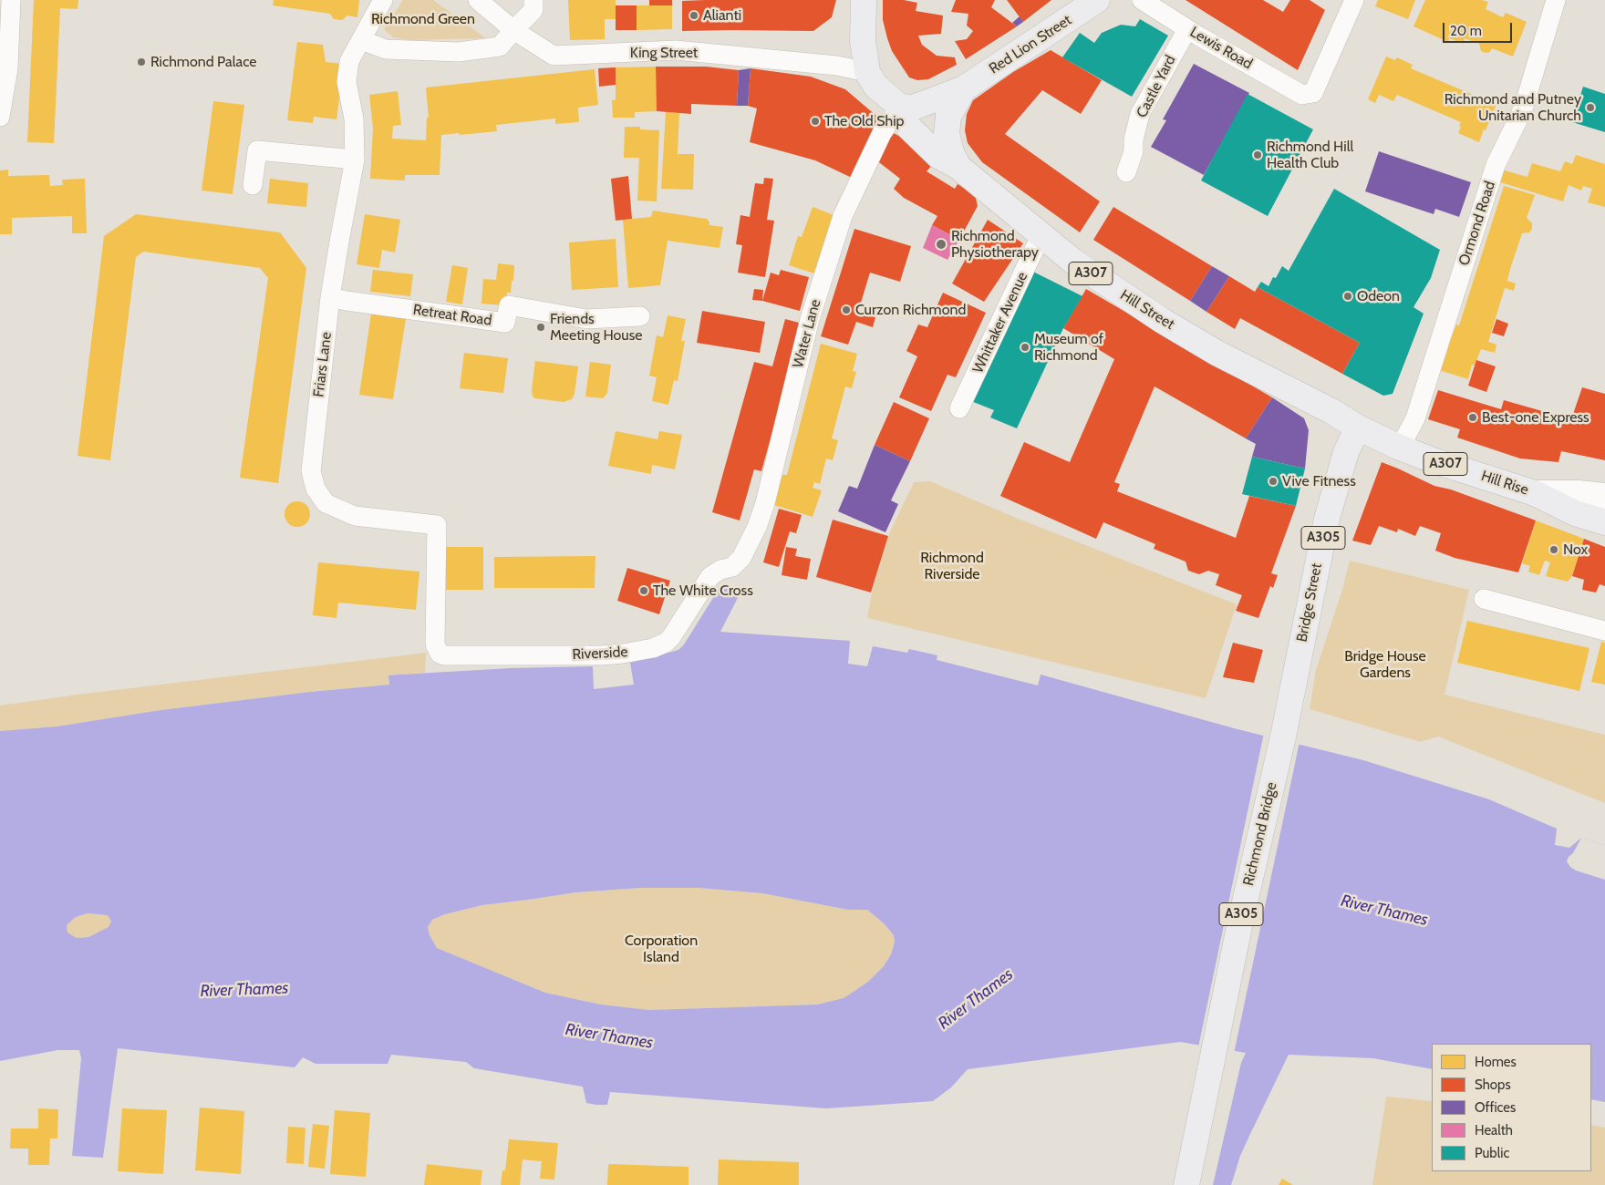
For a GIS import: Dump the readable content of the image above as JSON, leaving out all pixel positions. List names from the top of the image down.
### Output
{
  "streets": {
    "main road": [
      "Red Lion Street",
      "A307",
      "Hill Street",
      "Hill Rise",
      "A305",
      "Bridge Street",
      "Richmond Bridge"
    ],
    "street": [
      "Lewis Road",
      "King Street",
      "Castle Yard",
      "Ormond Road",
      "Retreat Road",
      "Whittaker Avenue",
      "Water Lane",
      "Friars Lane",
      "Riverside"
    ]
  },
  "crossings": [
    ["Red Lion Street", "A307"],
    ["Red Lion Street", "Hill Street"],
    ["Red Lion Street", "Water Lane"],
    ["Lewis Road", "Castle Yard"],
    ["King Street", "A307"],
    ["Ormond Road", "Hill Rise"],
    ["A307", "Hill Street"],
    ["A307", "Water Lane"],
    ["A307", "Hill Rise"],
    ["Hill Street", "Whittaker Avenue"],
    ["Hill Street", "Water Lane"],
    ["Hill Street", "Hill Rise"],
    ["Hill Street", "Bridge Street"],
    ["Retreat Road", "Friars Lane"],
    ["Water Lane", "Riverside"],
    ["Friars Lane", "Riverside"],
    ["Hill Rise", "Bridge Street"],
    ["Bridge Street", "Richmond Bridge"]
  ],
  "water": ["River Thames"],
  "parks": [
    "Richmond Green",
    "Richmond Riverside",
    "Bridge House Gardens",
    "Corporation Island"
  ],
  "places": [
    "Alianti",
    "Richmond Palace",
    "Richmond and Putney Unitarian Church",
    "The Old Ship",
    "Richmond Hill Health Club",
    "Richmond Physiotherapy",
    "Odeon",
    "Curzon Richmond",
    "Friends Meeting House",
    "Museum of Richmond",
    "Best-one Express",
    "Vive Fitness",
    "Nox",
    "The White Cross"
  ],
  "legend": [
    "Homes",
    "Shops",
    "Offices",
    "Health",
    "Public"
  ],
  "scale_bar": "20 m"
}
